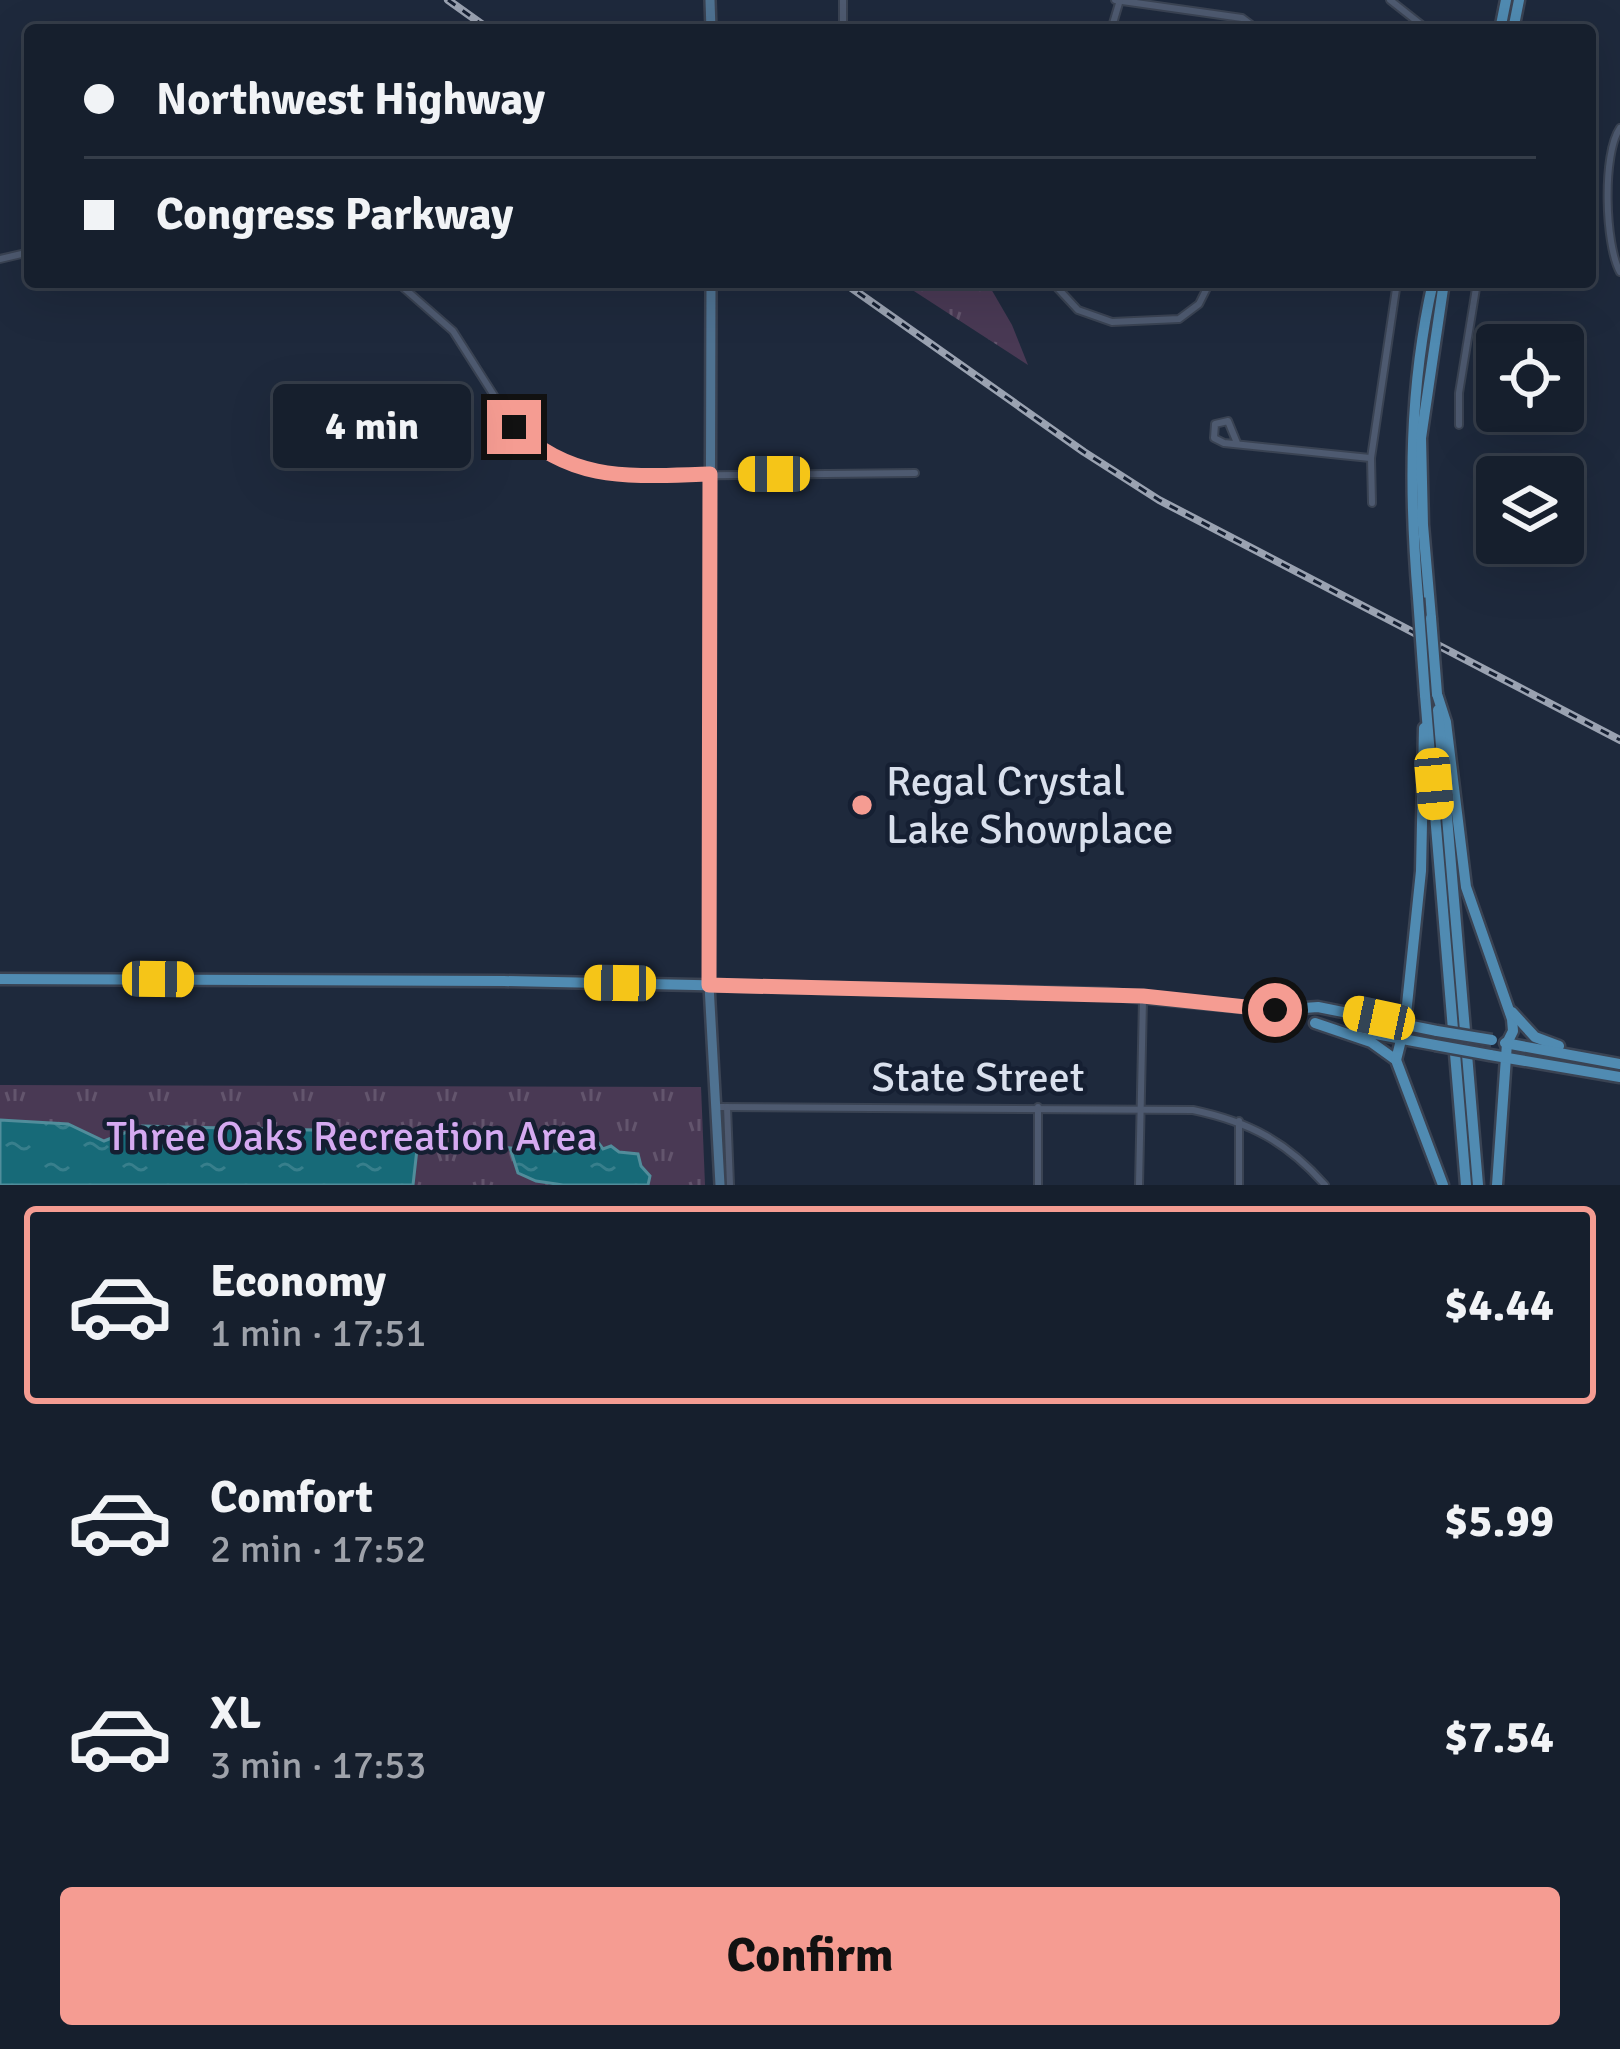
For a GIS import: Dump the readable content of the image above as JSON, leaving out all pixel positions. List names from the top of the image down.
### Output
{
  "streets": {
    "street": ["State Street"]
  },
  "parks": ["Three Oaks Recreation Area"],
  "places": ["Regal Crystal Lake Showplace"],
  "page": {
    "banner": ["Northwest Highway", "Congress Parkway"],
    "bubble": "4 min",
    "list": [
      {
        "name": "Economy",
        "note": "1 min · 17:51",
        "value": "$4.44"
      },
      {
        "name": "Comfort",
        "note": "2 min · 17:52",
        "value": "$5.99"
      },
      {
        "name": "XL",
        "note": "3 min · 17:53",
        "value": "$7.54"
      }
    ],
    "buttons": "Confirm"
  }
}
